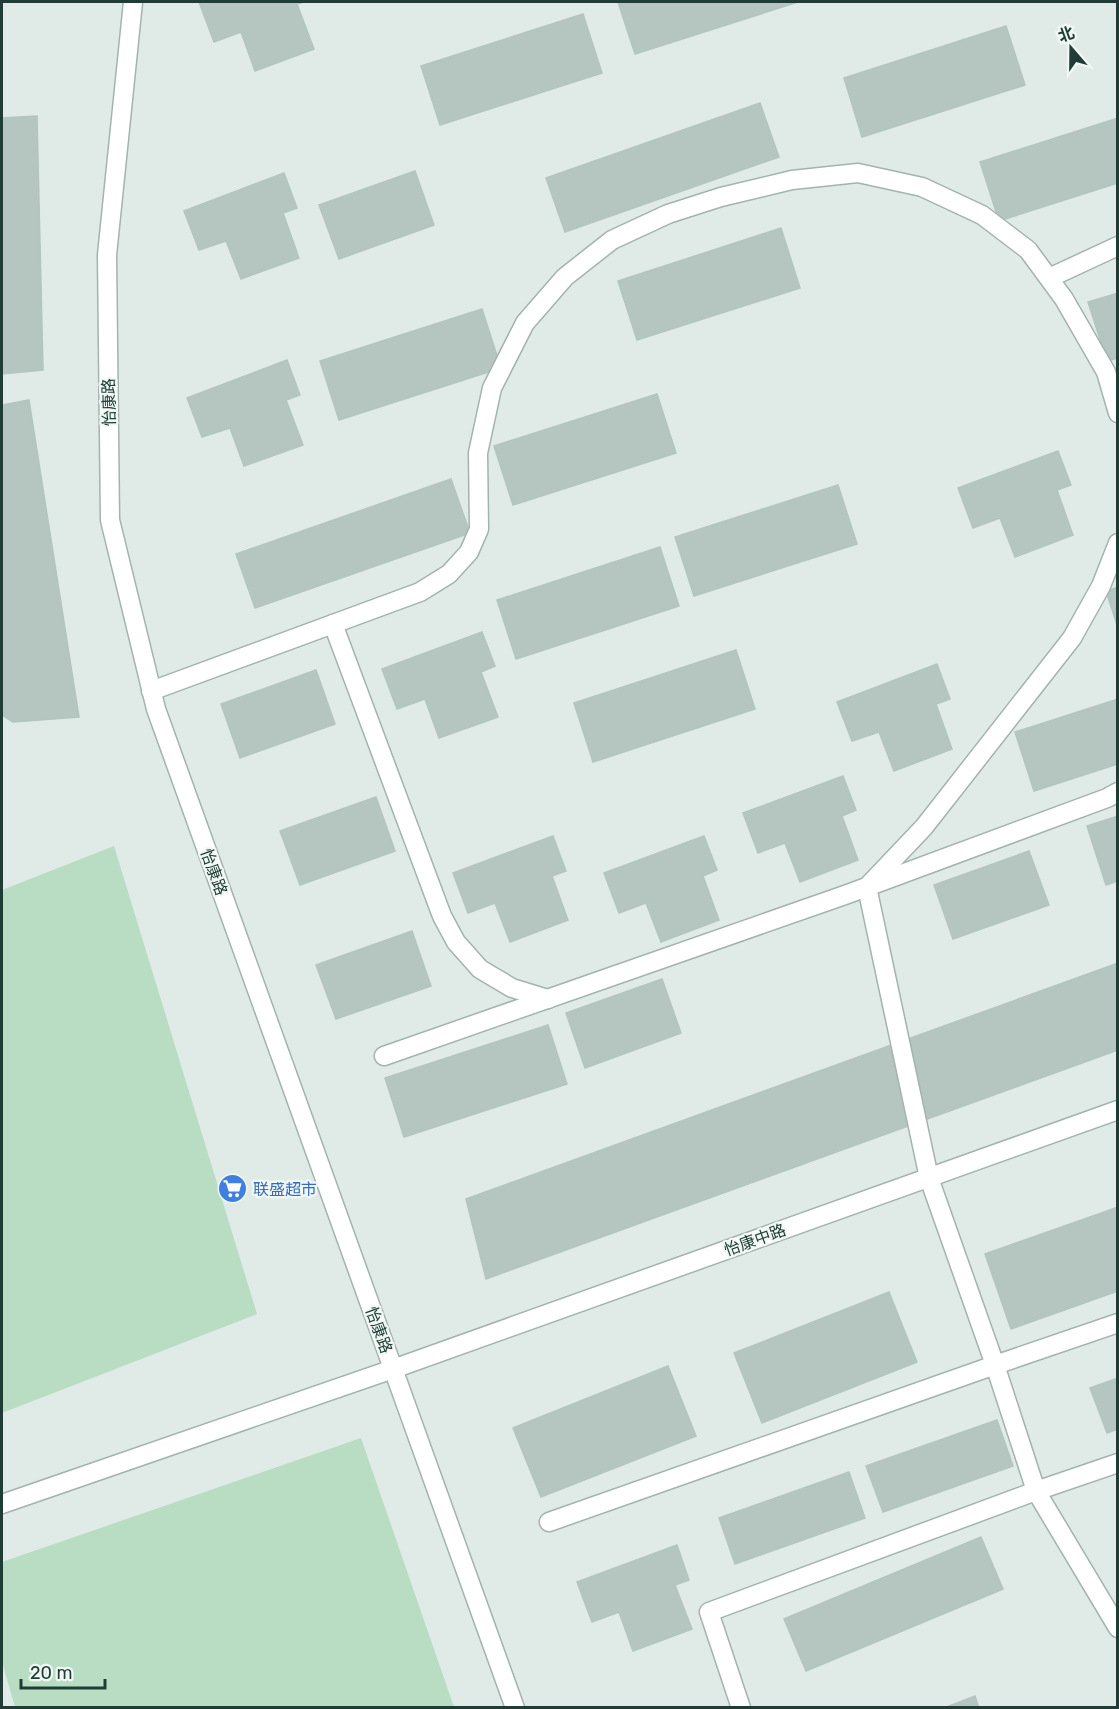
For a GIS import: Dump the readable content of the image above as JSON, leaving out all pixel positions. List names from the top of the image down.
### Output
{
  "streets": {
    "street": ["怡康路", "怡康中路"]
  },
  "crossings": [
    ["怡康路", "怡康中路"]
  ],
  "places": {
    "supermarket": ["联盛超市"]
  },
  "scale_bar": "20 m",
  "north": "top"
}
